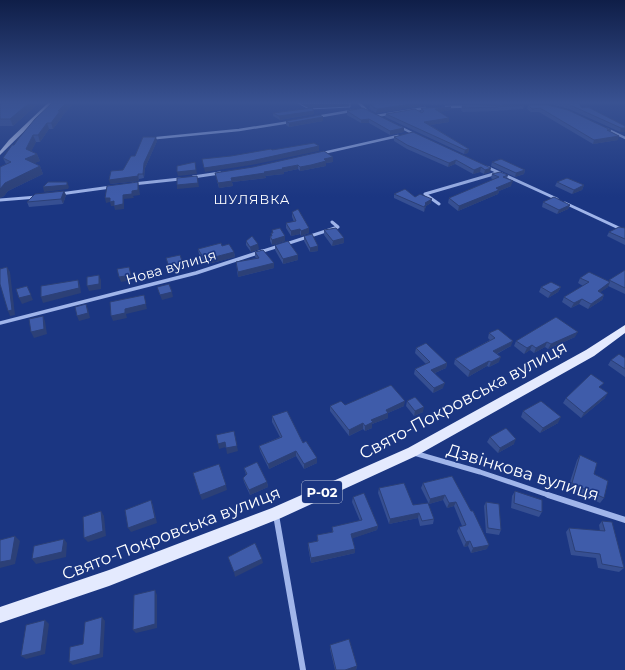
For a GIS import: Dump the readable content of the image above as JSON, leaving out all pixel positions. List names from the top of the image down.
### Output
{
  "streets": {
    "main road": ["Свято-Покровська вулиця", "Р-02"],
    "street": ["Нова вулиця", "Дзвінкова вулиця"]
  },
  "crossings": [
    ["Свято-Покровська вулиця", "Дзвінкова вулиця"]
  ],
  "districts": ["ШУЛЯВКА"]
}
